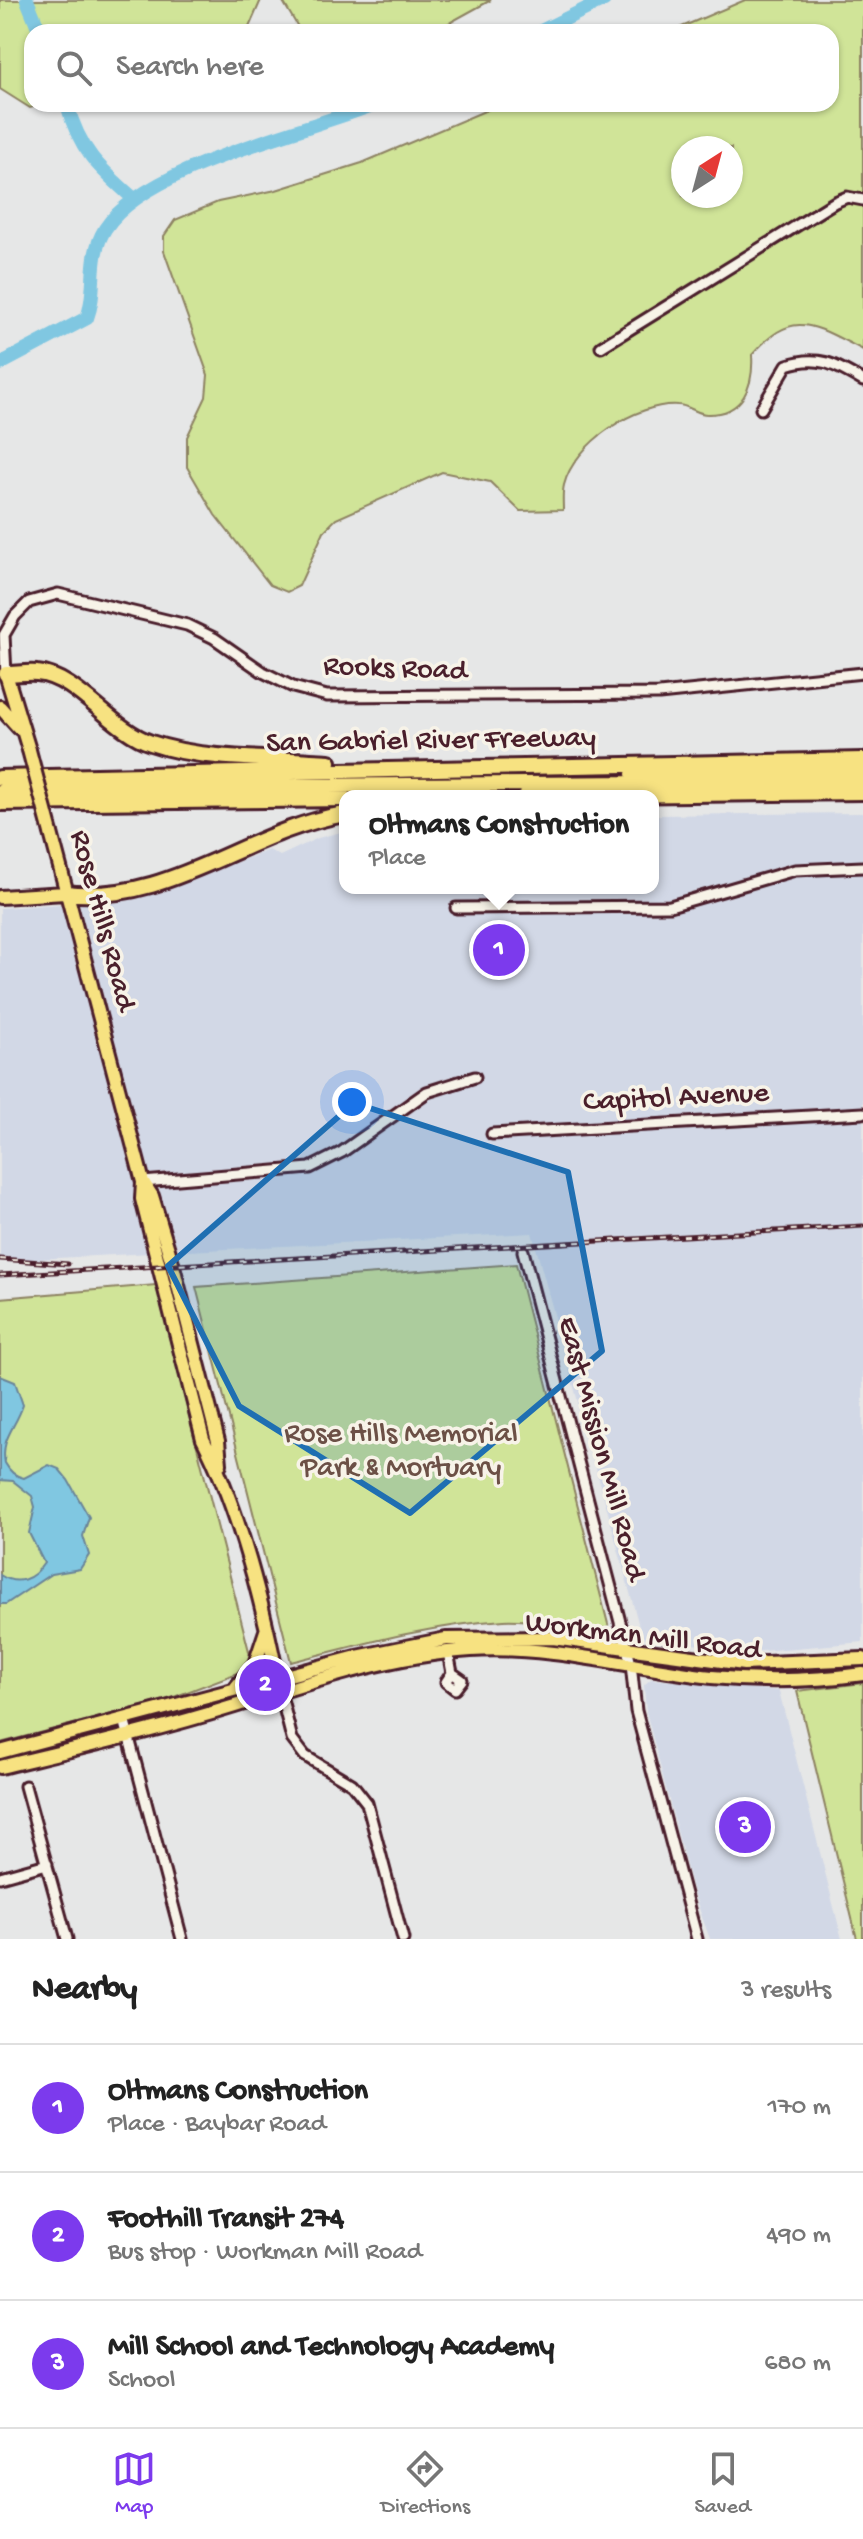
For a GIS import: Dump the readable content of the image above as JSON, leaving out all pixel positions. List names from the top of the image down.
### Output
{
  "streets": {
    "highway": ["San Gabriel River Freeway"],
    "main road": ["Rose Hills Road", "Workman Mill Road"],
    "street": ["Rooks Road", "Capitol Avenue", "East Mission Mill Road"]
  },
  "crossings": [
    ["Rooks Road", "Rose Hills Road"],
    ["Rose Hills Road", "Workman Mill Road"],
    ["East Mission Mill Road", "Workman Mill Road"]
  ],
  "parks": ["Rose Hills Memorial Park & Mortuary"],
  "north": "top right",
  "page": {
    "search": "Search here",
    "popup": ["Oltmans Construction", "Place"],
    "pins": ["1", "2", "3"],
    "heading": ["Nearby", "3 results"],
    "list": [
      {
        "mark": "1",
        "name": "Oltmans Construction",
        "note": "Place · Baybar Road",
        "value": "170 m"
      },
      {
        "mark": "2",
        "name": "Foothill Transit 274",
        "note": "Bus stop · Workman Mill Road",
        "value": "490 m"
      },
      {
        "mark": "3",
        "name": "Mill School and Technology Academy",
        "note": "School",
        "value": "680 m"
      }
    ],
    "nav": ["Map", "Directions", "Saved"]
  }
}
